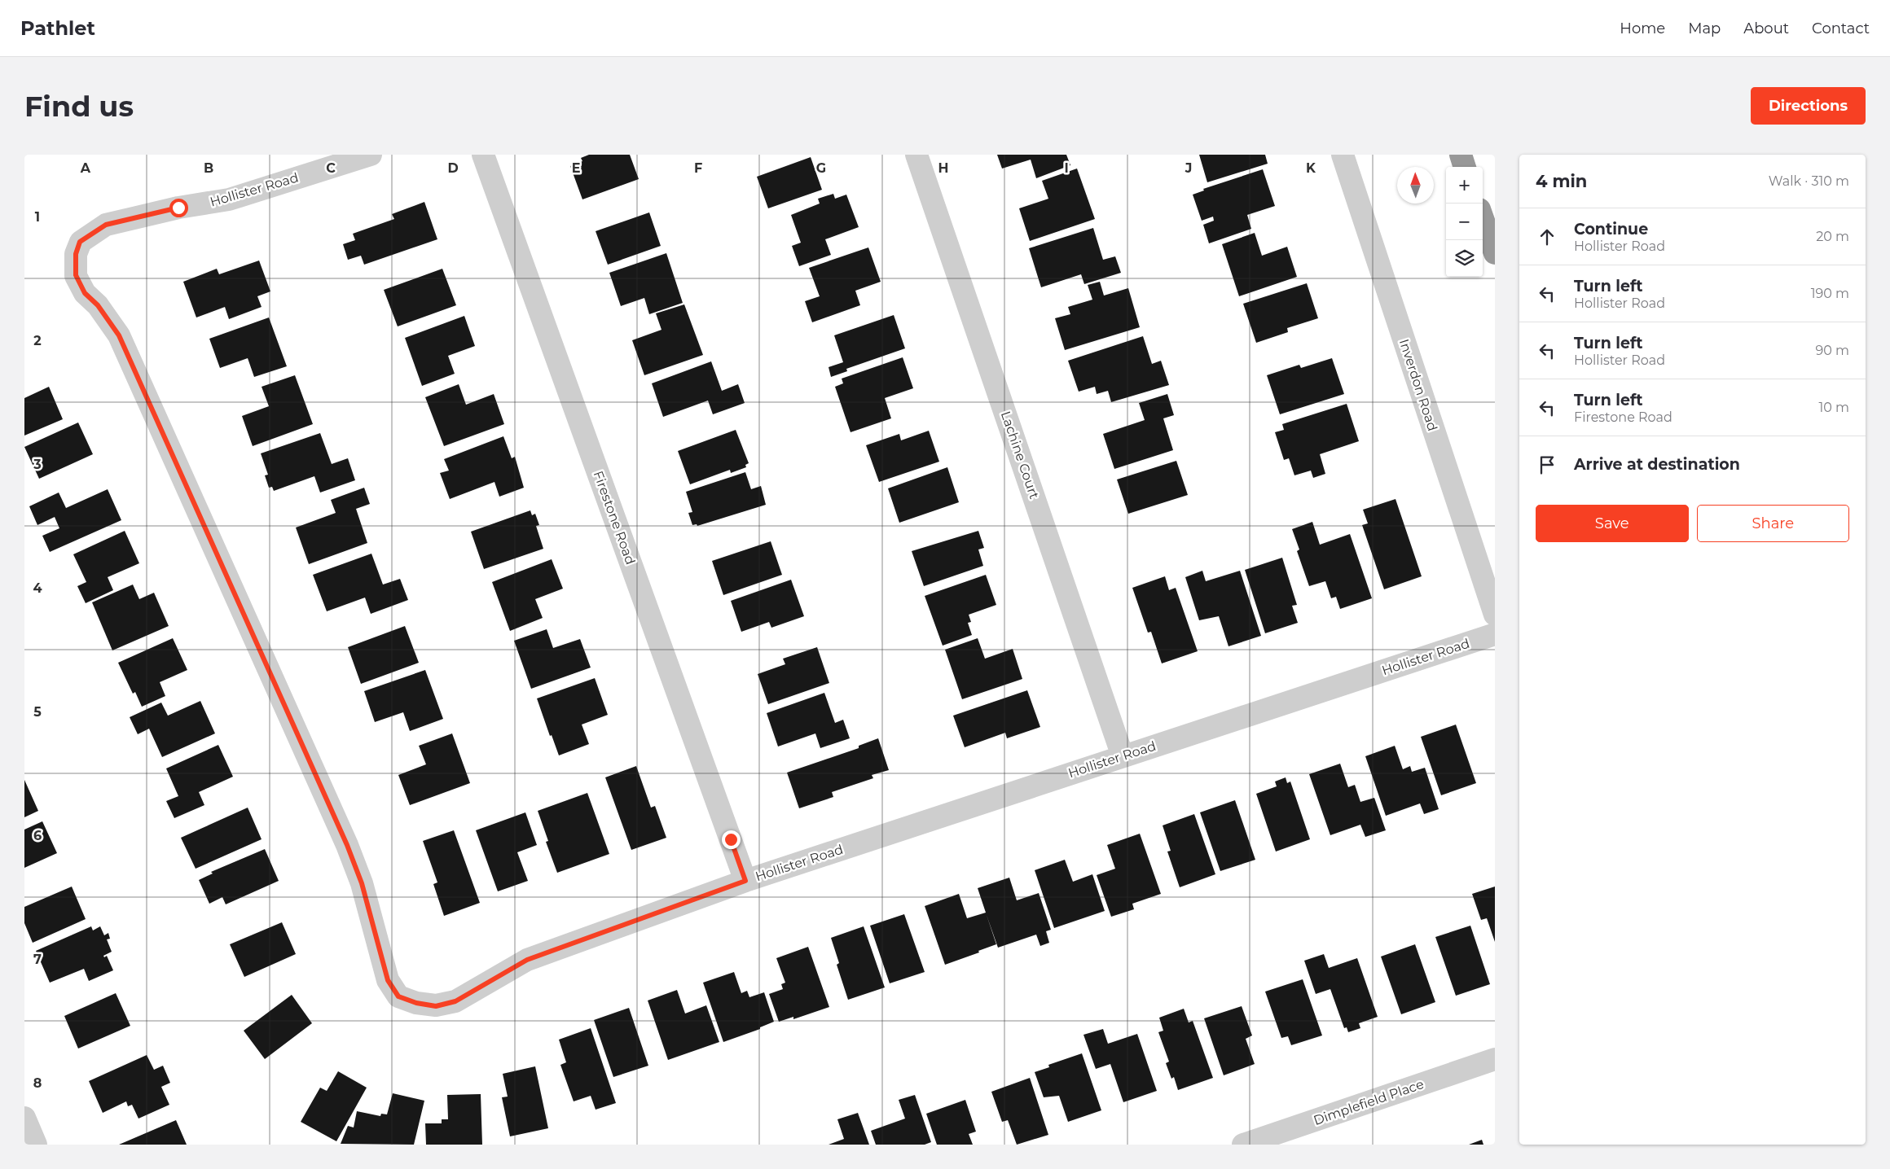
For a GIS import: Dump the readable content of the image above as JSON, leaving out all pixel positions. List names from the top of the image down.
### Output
{
  "streets": {
    "street": [
      "Hollister Road",
      "Inverdon Road",
      "Lachine Court",
      "Firestone Road",
      "Dimplefield Place"
    ]
  },
  "crossings": [
    ["Hollister Road", "Lachine Court"],
    ["Hollister Road", "Firestone Road"]
  ],
  "north": "top",
  "page": {
    "header": "Pathlet",
    "nav": [
      "Home",
      "Map",
      "About",
      "Contact"
    ],
    "buttons": [
      "Directions",
      ["Save", "Share"]
    ],
    "title": "Find us",
    "heading": ["4 min", "Walk · 310 m"],
    "map_buttons": ["+", "−"],
    "list": [
      ["Continue", "Hollister Road", "20 m"],
      ["Turn left", "Hollister Road", "190 m"],
      ["Turn left", "Hollister Road", "90 m"],
      ["Turn left", "Firestone Road", "10 m"],
      "Arrive at destination"
    ]
  },
  "grid": {
    "columns": [
      "A",
      "B",
      "C",
      "D",
      "E",
      "F",
      "G",
      "H",
      "I",
      "J",
      "K"
    ],
    "rows": [
      "1",
      "2",
      "3",
      "4",
      "5",
      "6",
      "7",
      "8"
    ]
  }
}
